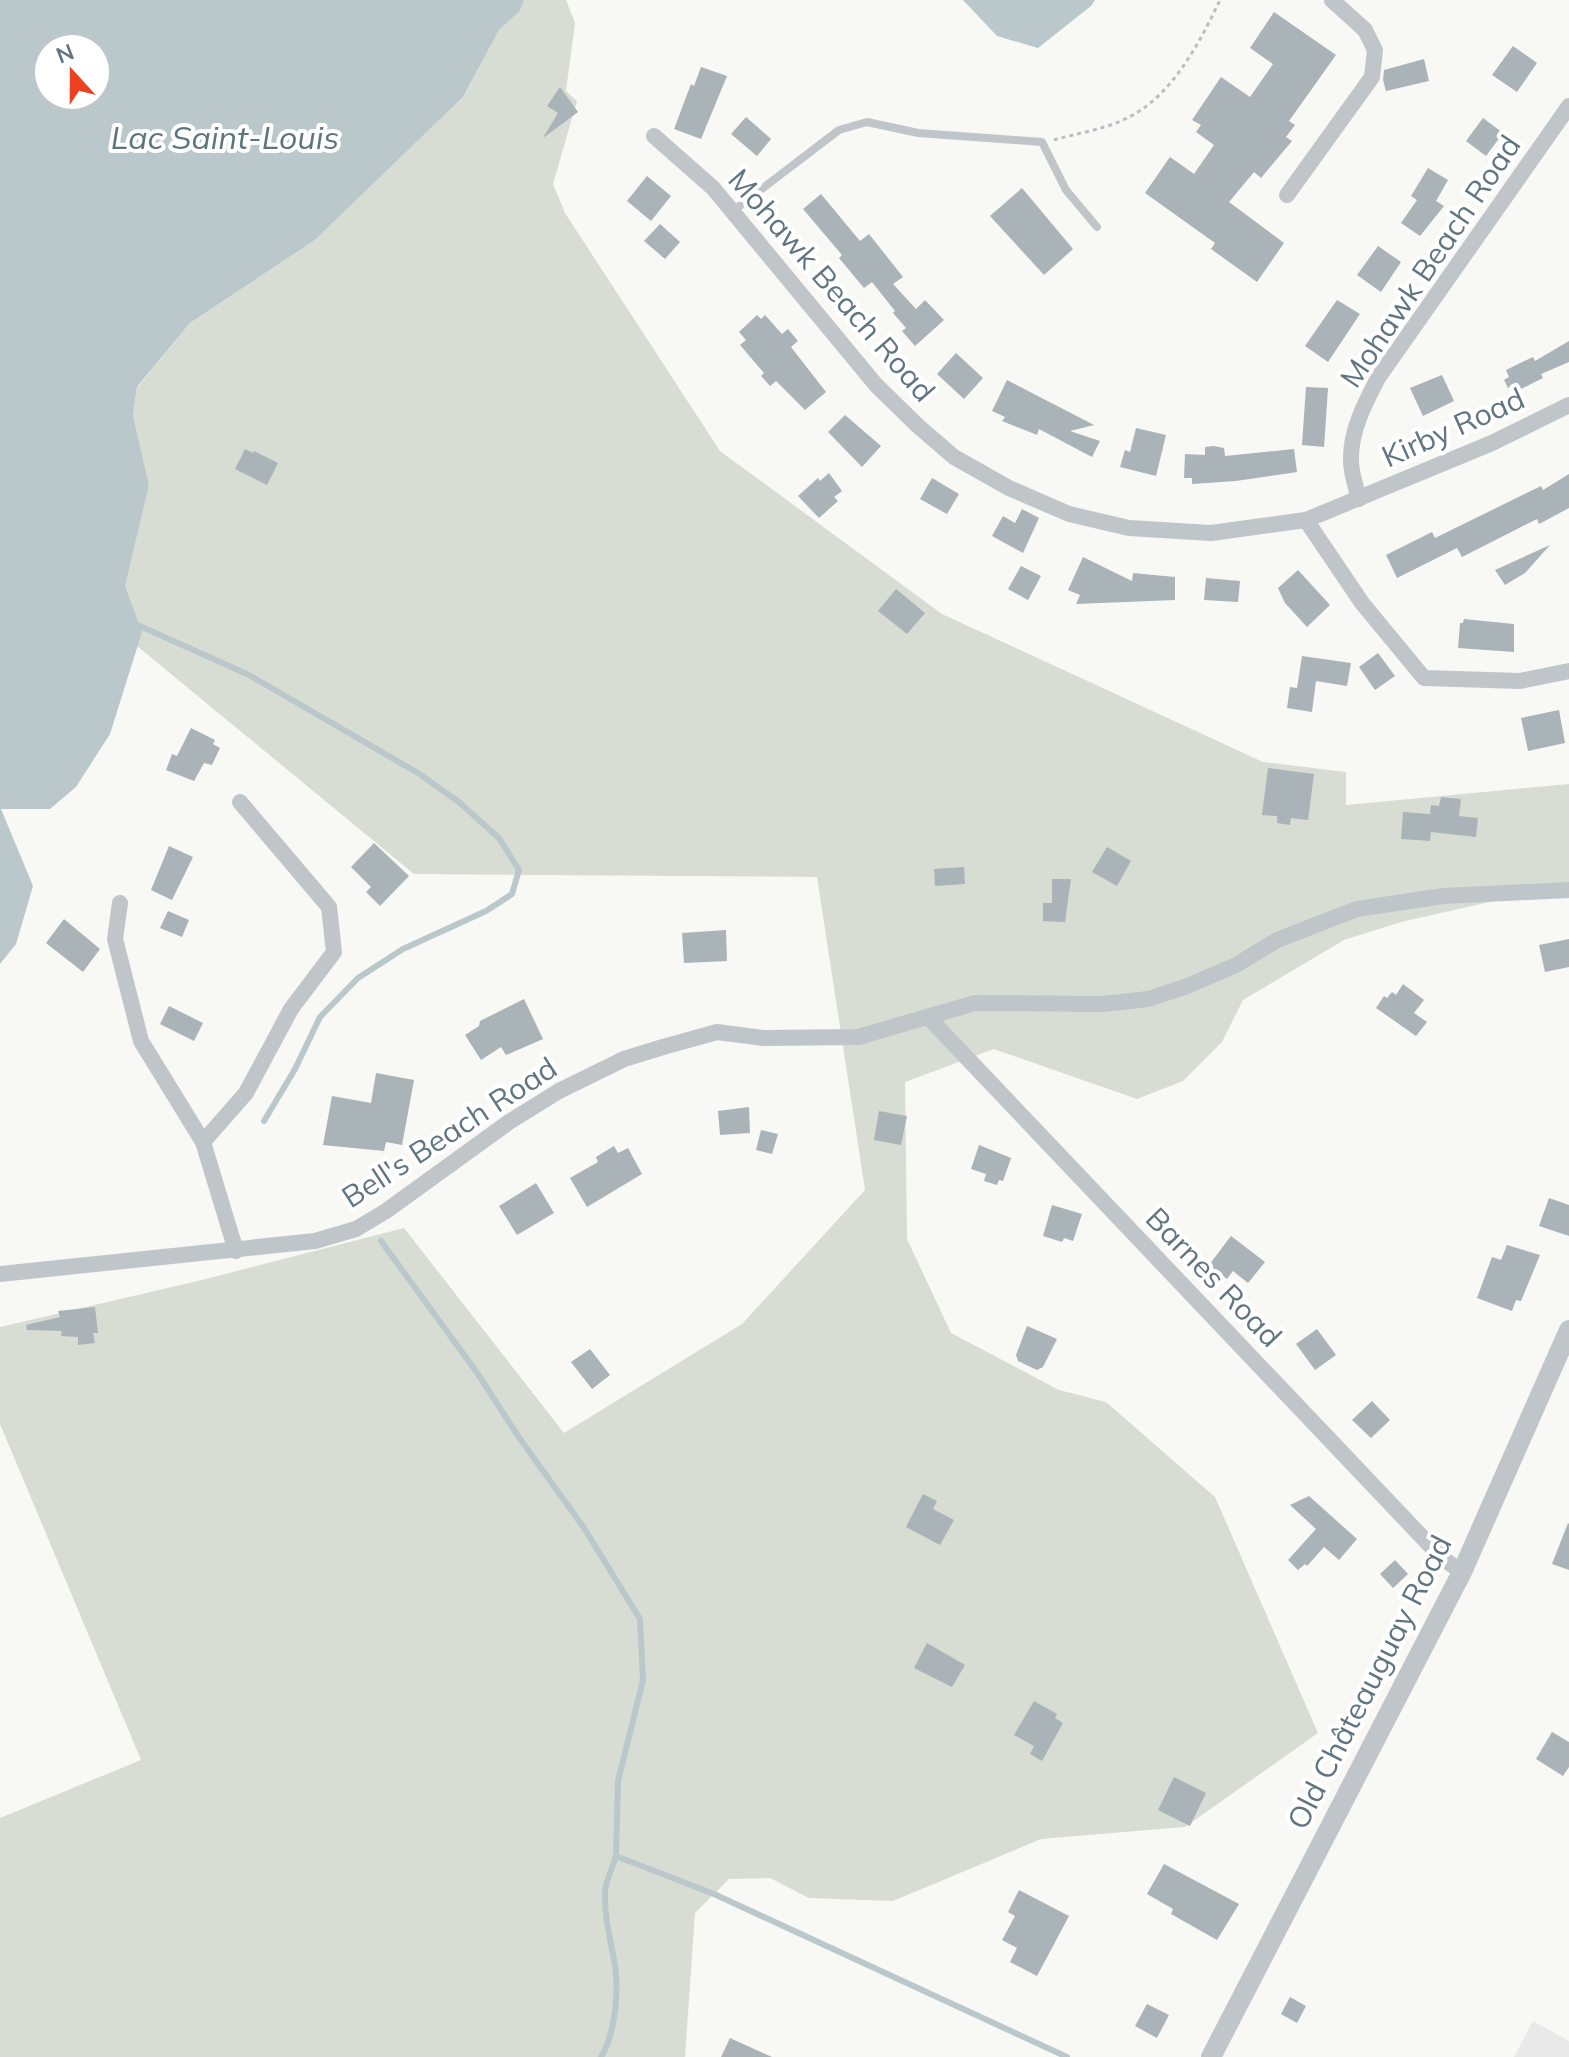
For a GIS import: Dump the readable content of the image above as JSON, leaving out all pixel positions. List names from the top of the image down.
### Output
{
  "streets": {
    "street": [
      "Mohawk Beach Road",
      "Kirby Road",
      "Bell's Beach Road",
      "Barnes Road",
      "Old Châteauguay Road"
    ]
  },
  "crossings": [
    ["Mohawk Beach Road", "Kirby Road"],
    ["Bell's Beach Road", "Barnes Road"],
    ["Barnes Road", "Old Châteauguay Road"]
  ],
  "water": ["Lac Saint-Louis"],
  "north": "top"
}
